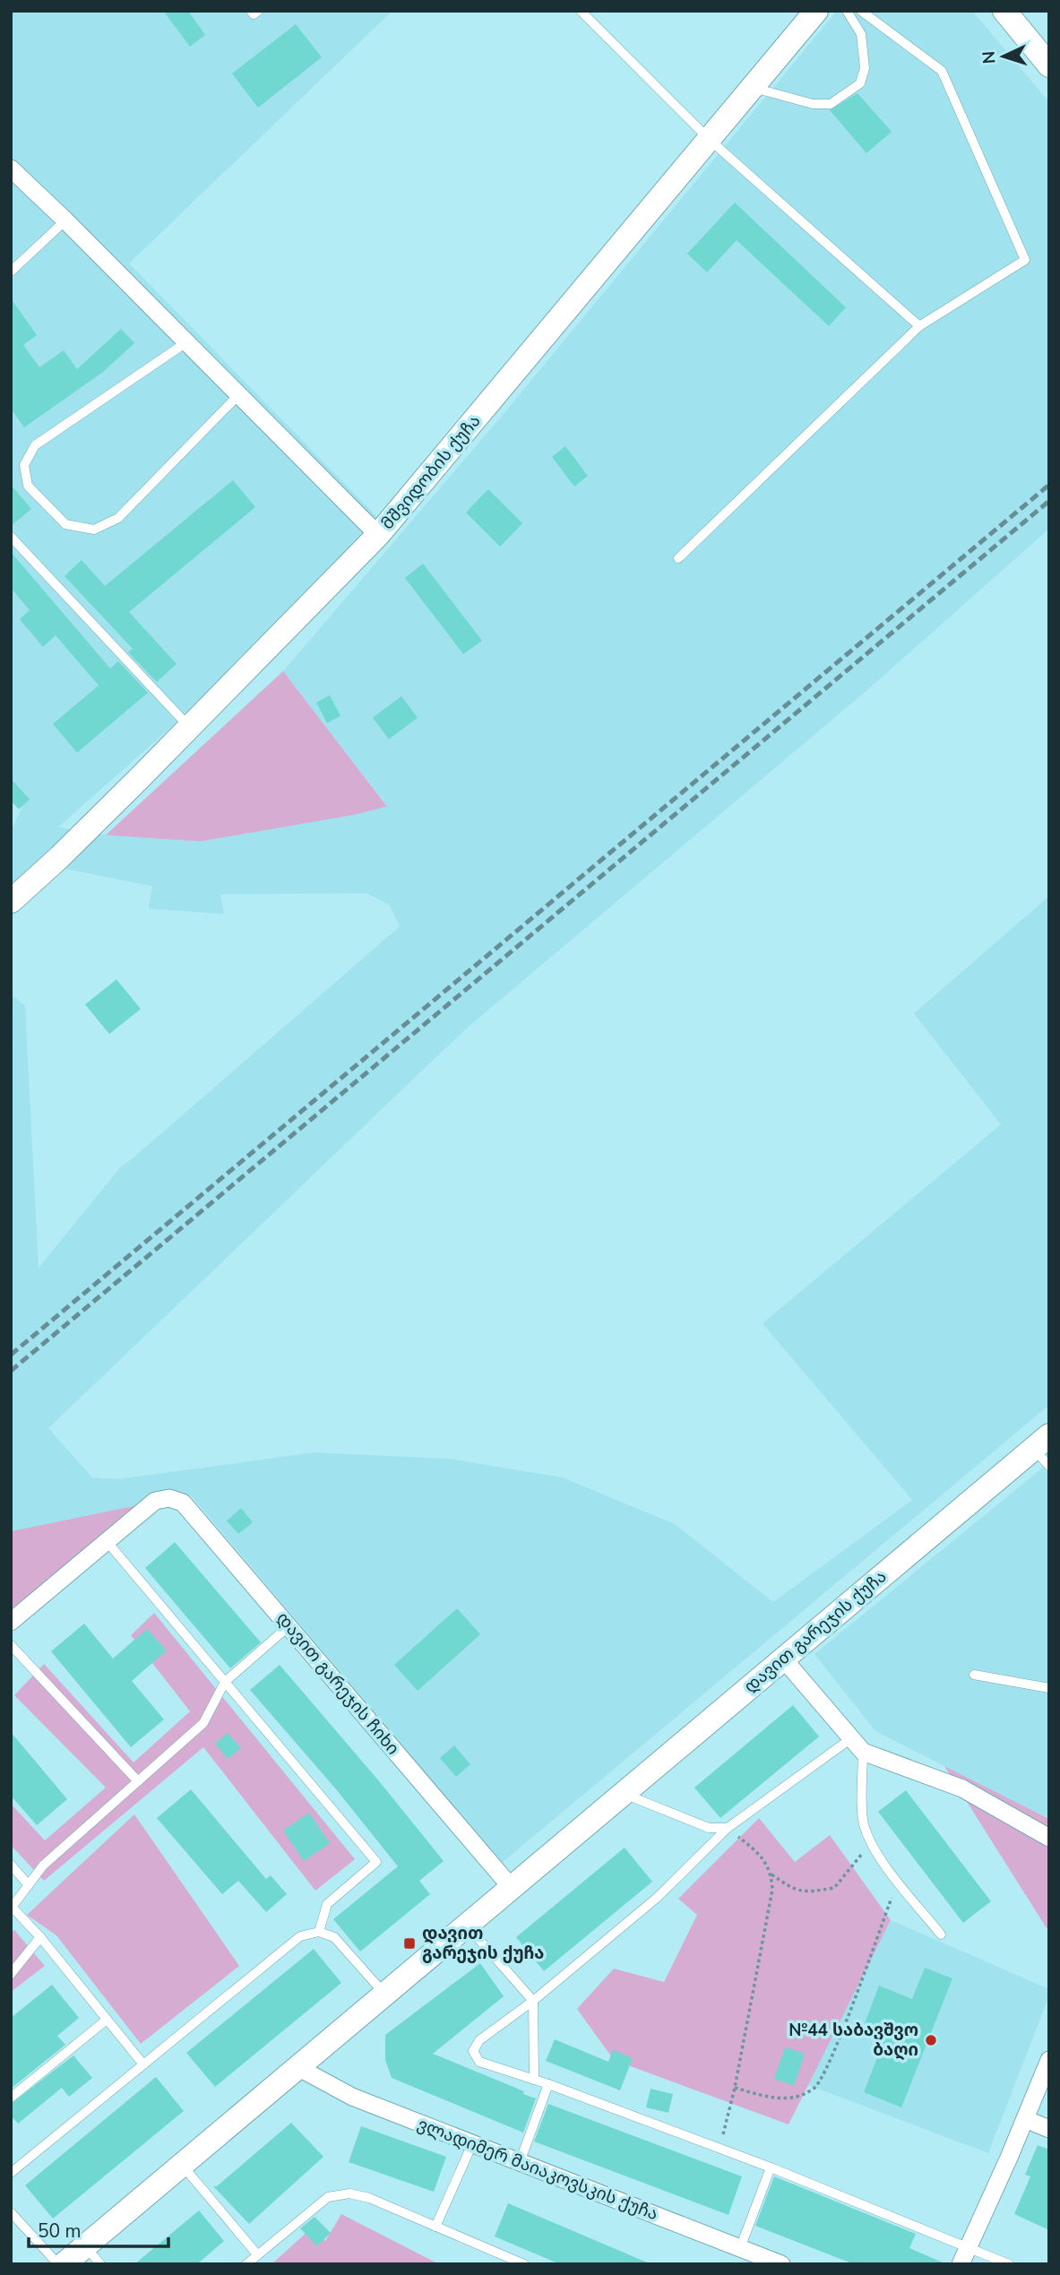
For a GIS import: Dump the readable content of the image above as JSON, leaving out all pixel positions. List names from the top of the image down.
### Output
{
  "streets": {
    "main road": ["მშვიდობის ქუჩა", "დავით გარეჯის ქუჩა"],
    "street": ["დავით გარეჯის ჩიხი", "ვლადიმერ მაიაკოვსკის ქუჩა"]
  },
  "crossings": [
    ["დავით გარეჯის ქუჩა", "დავით გარეჯის ჩიხი"],
    ["დავით გარეჯის ქუჩა", "ვლადიმერ მაიაკოვსკის ქუჩა"]
  ],
  "places": {
    "transit": ["დავით გარეჯის ქუჩა"],
    "other": ["№44 საბავშვო ბაღი"]
  },
  "scale_bar": "50 m",
  "north": "left"
}
